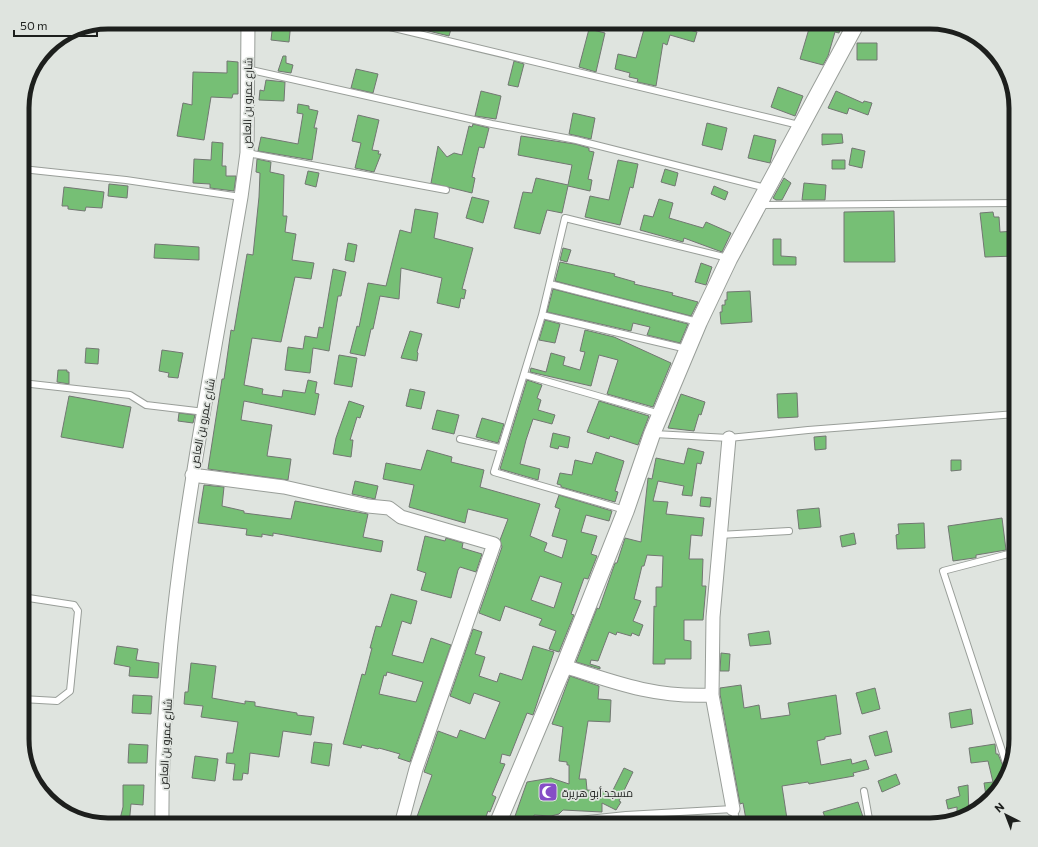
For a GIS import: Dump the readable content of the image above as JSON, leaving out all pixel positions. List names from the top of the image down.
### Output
{
  "streets": {
    "street": ["شارع عمرو بن العاص"]
  },
  "places": {
    "mosque": ["مسجد أبو هريرة"]
  },
  "scale_bar": "50 m",
  "north": "top left"
}
